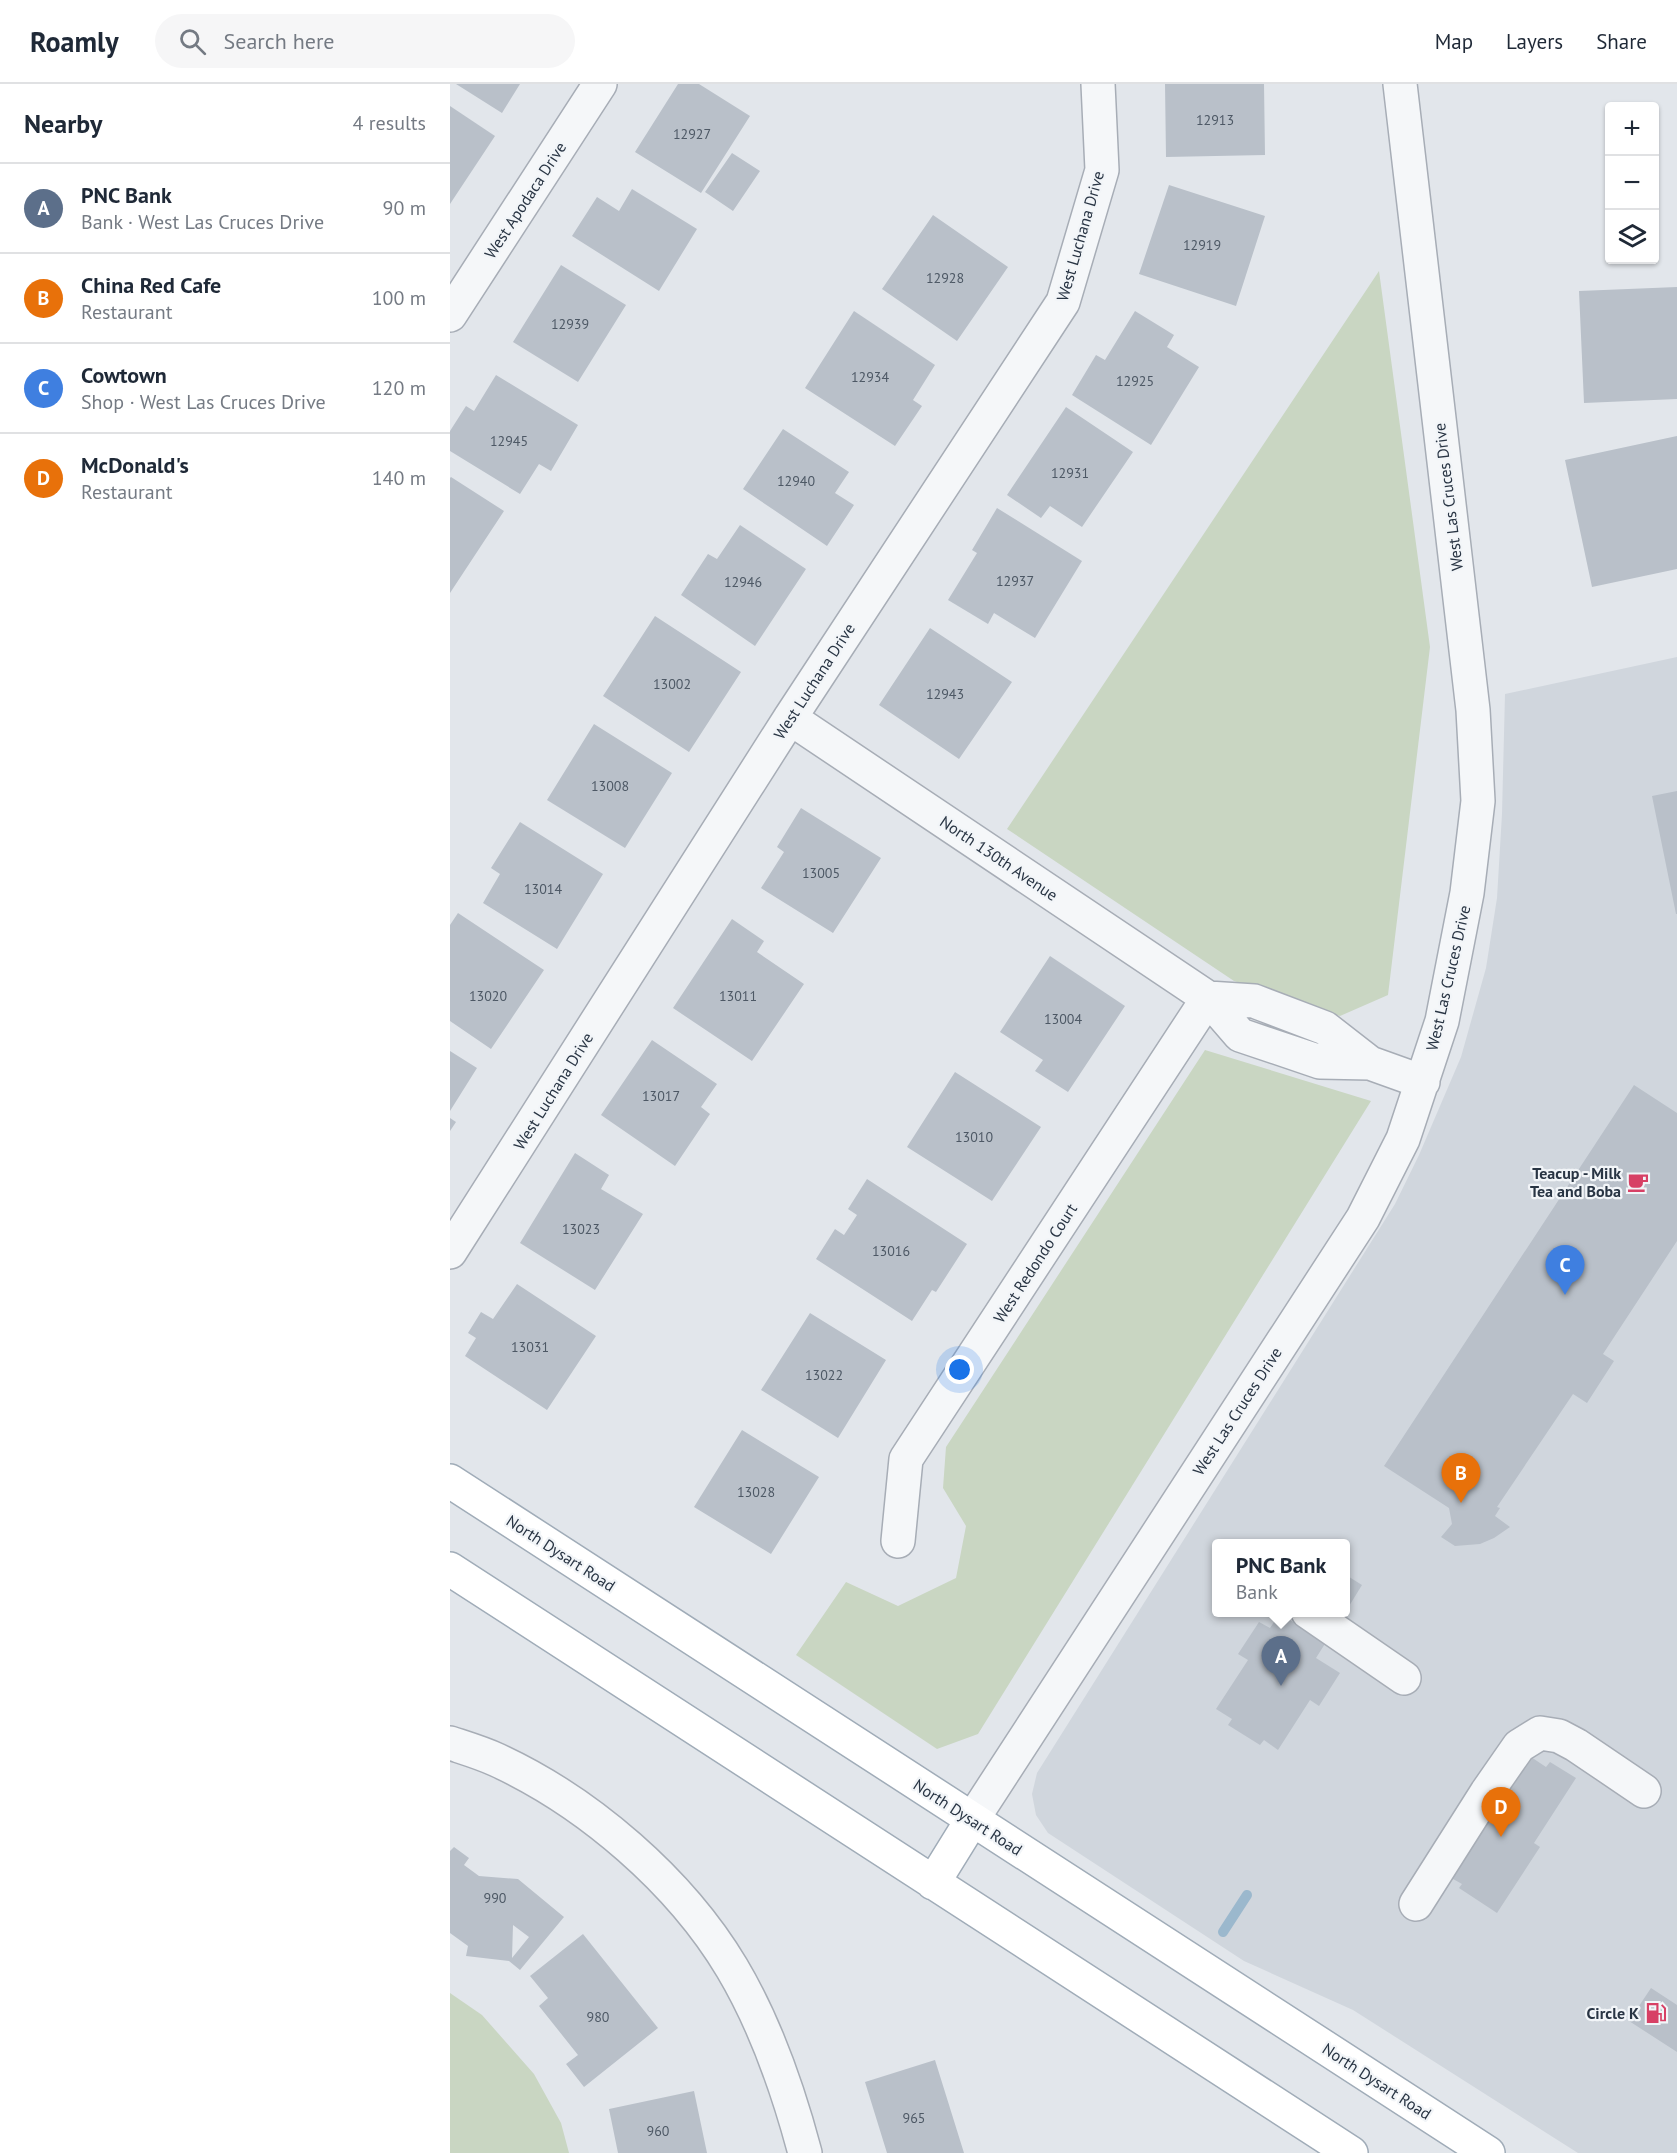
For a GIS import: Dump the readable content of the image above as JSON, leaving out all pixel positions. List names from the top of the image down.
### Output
{
  "streets": {
    "main road": ["North Dysart Road"],
    "street": [
      "West Apodaca Drive",
      "West Luchana Drive",
      "West Las Cruces Drive",
      "North 130th Avenue",
      "West Redondo Court"
    ]
  },
  "crossings": [
    ["West Luchana Drive", "North 130th Avenue"],
    ["West Las Cruces Drive", "North 130th Avenue"],
    ["West Las Cruces Drive", "North Dysart Road"],
    ["North 130th Avenue", "West Redondo Court"]
  ],
  "places": {
    "cafe": ["Teacup - Milk Tea and Boba"],
    "fuel station": ["Circle K"]
  },
  "house_numbers": [
    "12913",
    "12927",
    "12919",
    "12928",
    "12939",
    "12934",
    "12925",
    "12945",
    "12931",
    "12940",
    "12937",
    "12946",
    "13002",
    "12943",
    "13008",
    "13005",
    "13014",
    "13020",
    "13011",
    "13004",
    "13017",
    "13010",
    "13023",
    "13016",
    "13031",
    "13022",
    "13028",
    "990",
    "980",
    "965",
    "960"
  ],
  "page": {
    "header": "Roamly",
    "search": "Search here",
    "nav": ["Map", "Layers", "Share"],
    "heading": ["Nearby", "4 results"],
    "map_buttons": ["+", "−"],
    "list": [
      {
        "mark": "A",
        "name": "PNC Bank",
        "note": "Bank · West Las Cruces Drive",
        "value": "90 m"
      },
      {
        "mark": "B",
        "name": "China Red Cafe",
        "note": "Restaurant",
        "value": "100 m"
      },
      {
        "mark": "C",
        "name": "Cowtown",
        "note": "Shop · West Las Cruces Drive",
        "value": "120 m"
      },
      {
        "mark": "D",
        "name": "McDonald's",
        "note": "Restaurant",
        "value": "140 m"
      }
    ],
    "pins": [
      "C",
      "B",
      "A",
      "D"
    ],
    "popup": ["PNC Bank", "Bank"]
  }
}
